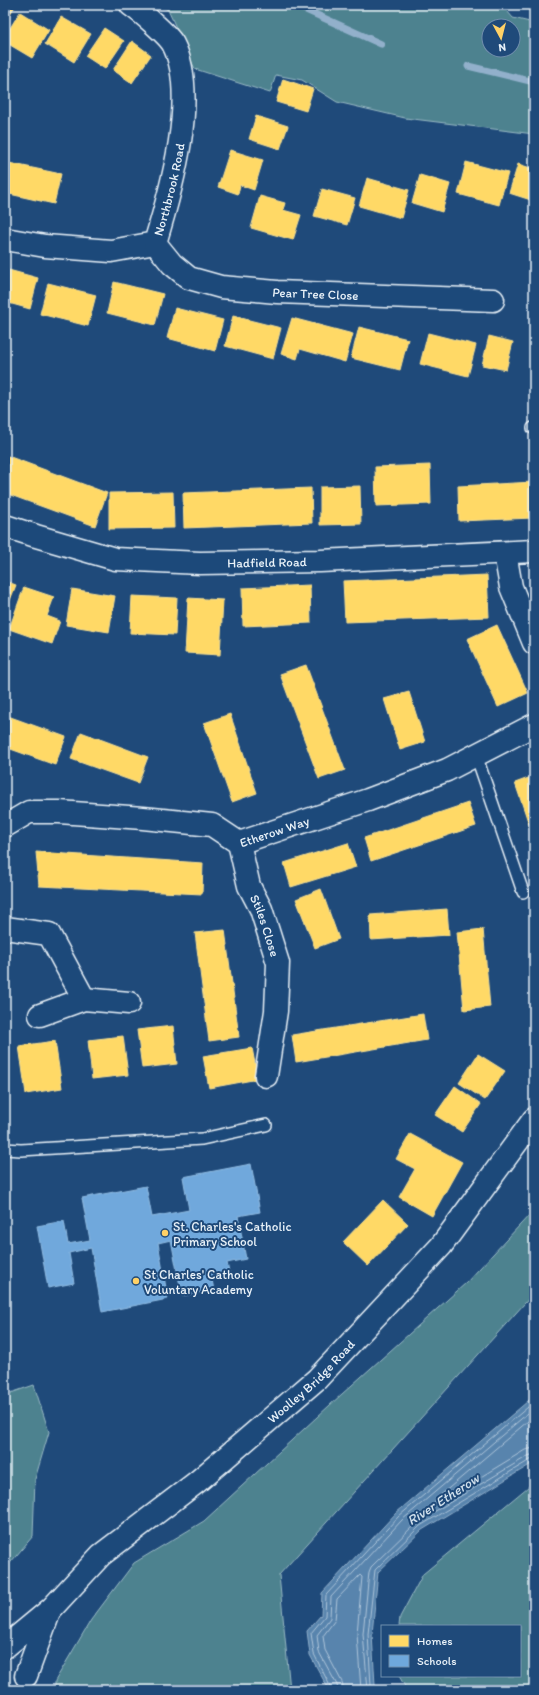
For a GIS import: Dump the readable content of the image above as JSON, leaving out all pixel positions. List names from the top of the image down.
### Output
{
  "streets": {
    "street": [
      "Northbrook Road",
      "Pear Tree Close",
      "Hadfield Road",
      "Etherow Way",
      "Stiles Close",
      "Woolley Bridge Road"
    ]
  },
  "crossings": [
    ["Northbrook Road", "Pear Tree Close"],
    ["Etherow Way", "Stiles Close"]
  ],
  "water": ["River Etherow"],
  "places": ["St. Charles's Catholic Primary School", "St Charles' Catholic Voluntary Academy"],
  "legend": ["Homes", "Schools"],
  "north": "bottom"
}
